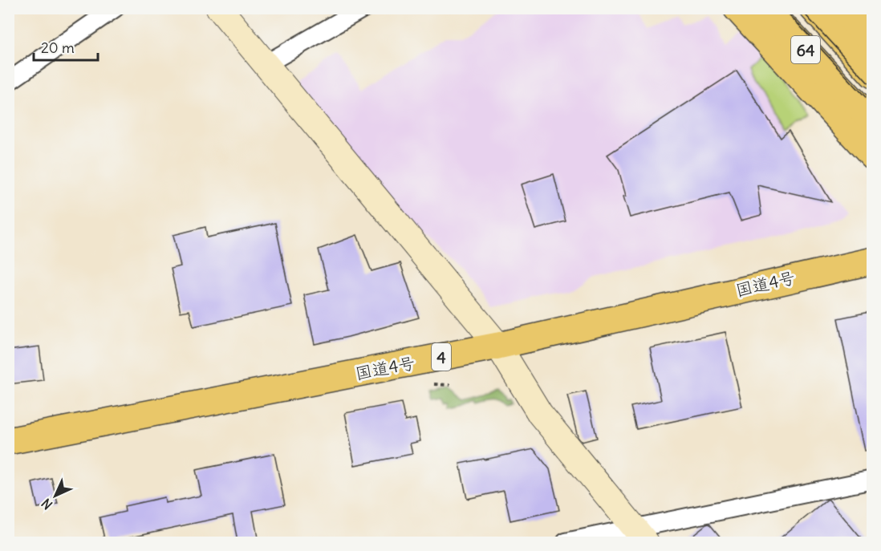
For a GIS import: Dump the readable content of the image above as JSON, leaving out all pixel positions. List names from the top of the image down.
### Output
{
  "streets": {
    "main road": ["64", "国道4号", "4"]
  },
  "scale_bar": "20 m",
  "north": "bottom left"
}
